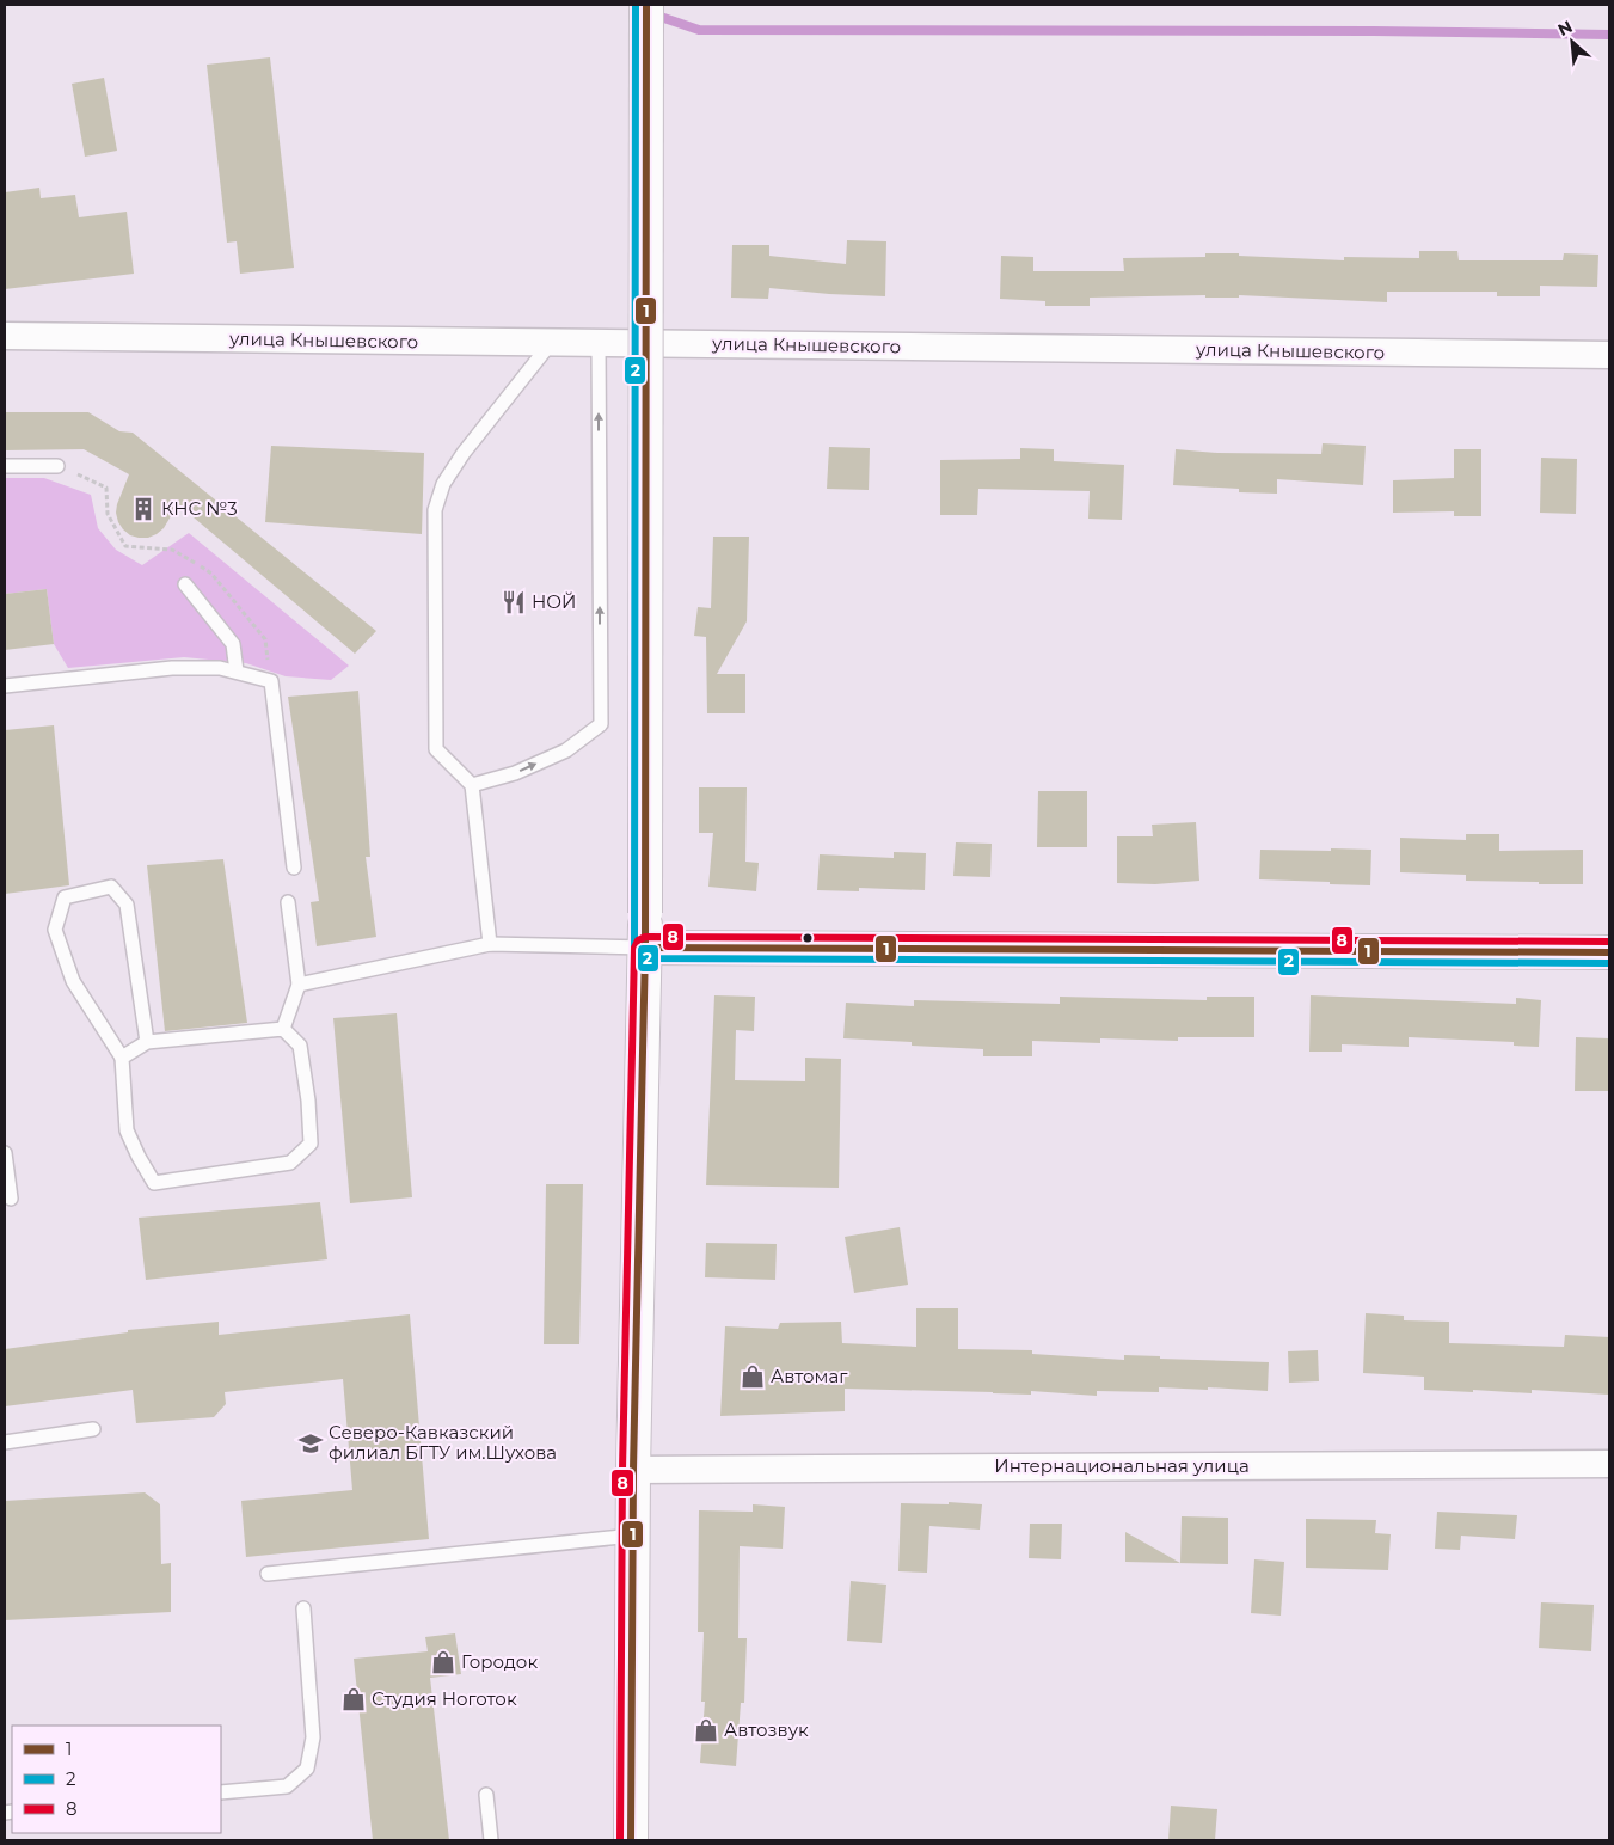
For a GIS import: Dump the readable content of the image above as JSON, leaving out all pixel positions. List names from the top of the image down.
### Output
{
  "streets": {
    "street": ["улица Кнышевского", "Интернациональная улица"]
  },
  "places": {
    "building": ["КНС №3"],
    "restaurant": ["НОЙ"],
    "shop": [
      "Автомаг",
      "Городок",
      "Студия Ноготок",
      "Автозвук"
    ],
    "school or university": ["Северо-Кавказский филиал БГТУ им.Шухова"]
  },
  "lines": ["transit line 1", "transit line 2", "transit line 8"],
  "legend": ["1", "2", "8"],
  "north": "top left"
}
